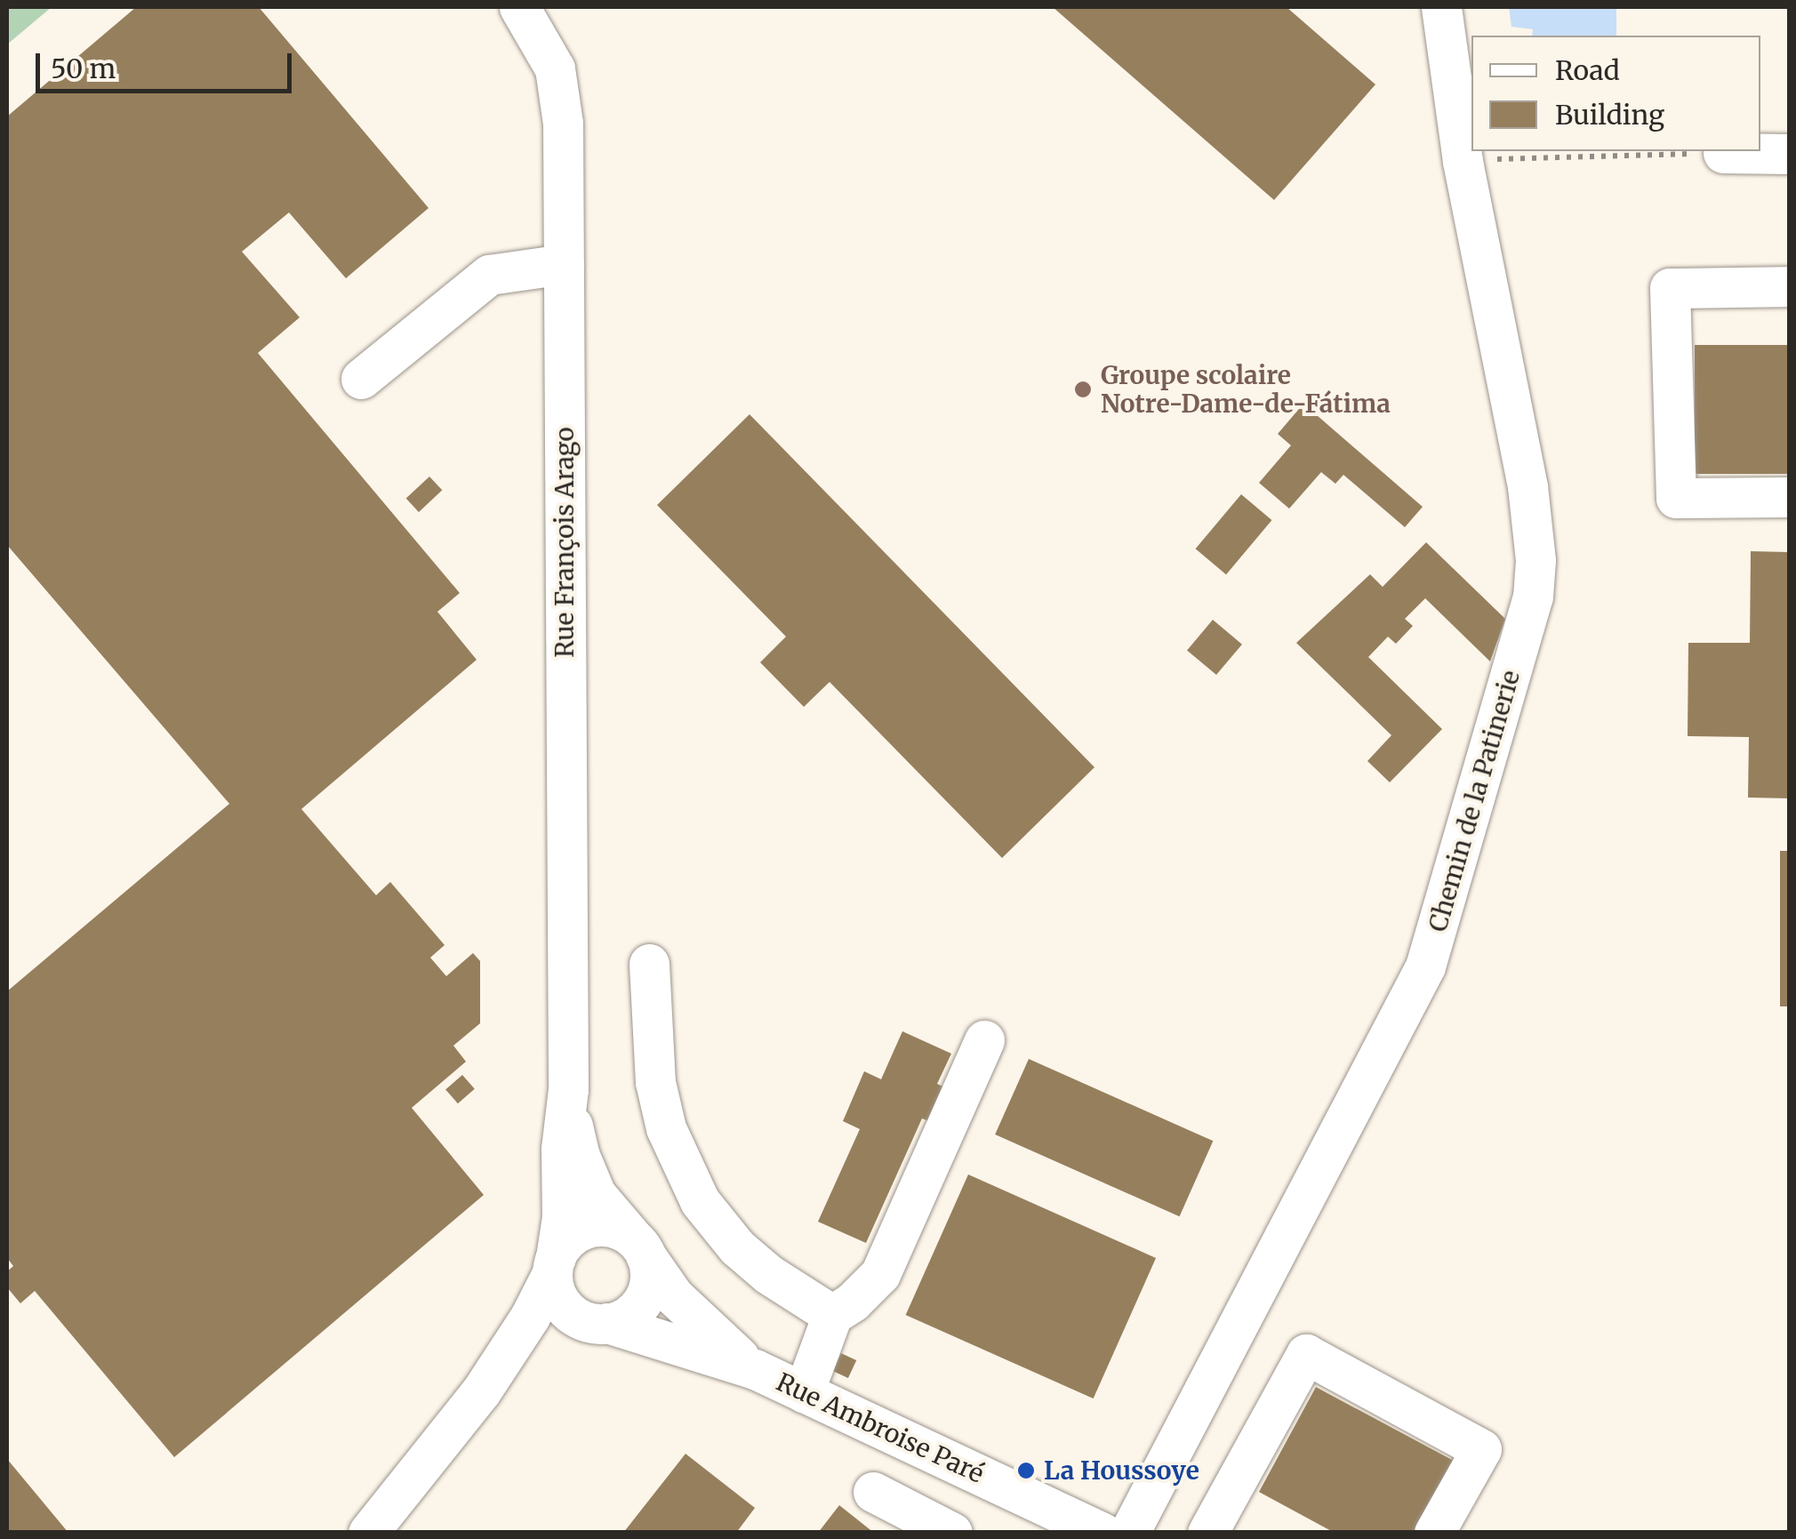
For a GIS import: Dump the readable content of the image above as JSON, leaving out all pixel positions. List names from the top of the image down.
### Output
{
  "streets": {
    "street": ["Rue François Arago", "Chemin de la Patinerie", "Rue Ambroise Paré"]
  },
  "crossings": [
    ["Rue François Arago", "Rue Ambroise Paré"]
  ],
  "places": ["Groupe scolaire Notre-Dame-de-Fátima", "La Houssoye"],
  "legend": ["Road", "Building"],
  "scale_bar": "50 m"
}
